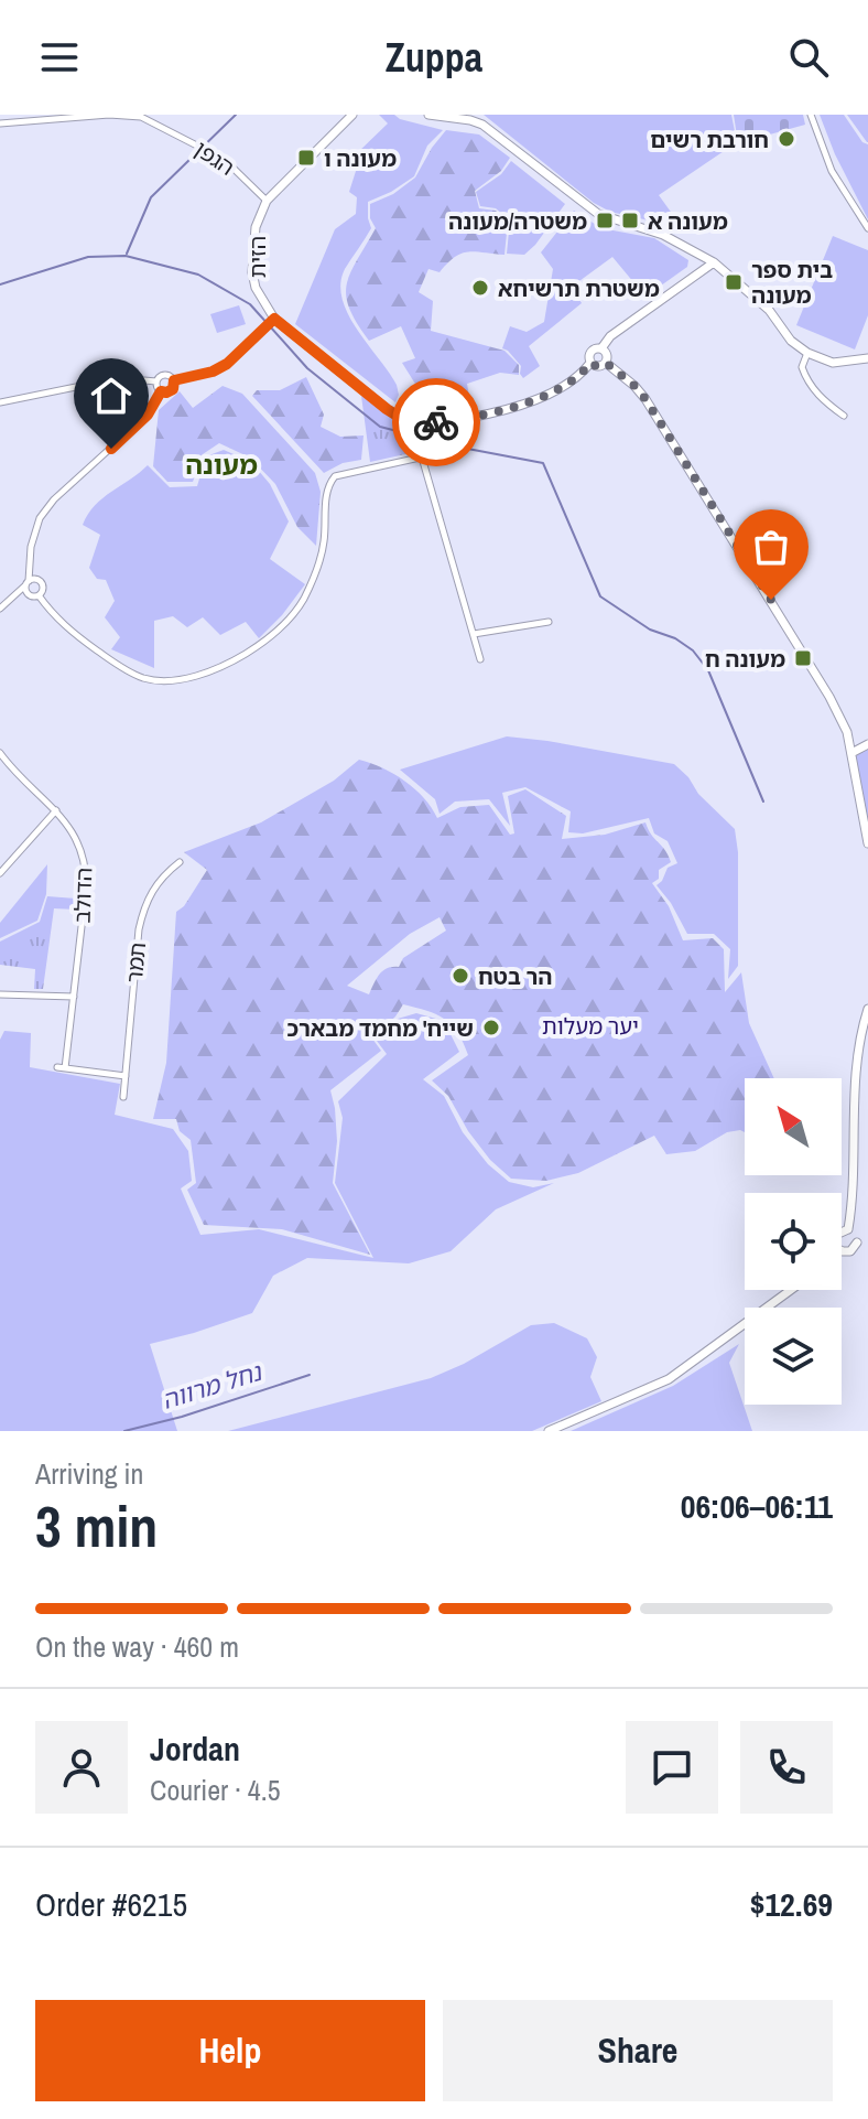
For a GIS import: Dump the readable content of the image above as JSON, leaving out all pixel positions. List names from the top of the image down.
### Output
{
  "streets": {
    "main road": ["הזית"],
    "street": ["הגפן", "הדולב", "תמר"]
  },
  "crossings": [
    ["הגפן", "הזית"],
    ["הדולב", "תמר"]
  ],
  "districts": ["מעונה"],
  "water": ["נחל מרווה"],
  "parks": ["יער מעלות"],
  "places": {
    "other": [
      "חורבת רשים",
      "משטרת תרשיחא",
      "הר בטח",
      "שייח' מחמד מבארכ"
    ],
    "transit": [
      "מעונה ו",
      "משטרה/מעונה",
      "מעונה א",
      "בית ספר מעונה",
      "מעונה ח"
    ]
  },
  "north": "top left",
  "page": {
    "header": "Zuppa",
    "heading": ["3 min", "Arriving in", "06:06–06:11"],
    "panel": [
      "Jordan",
      "Courier · 4.5",
      "Order #6215",
      "$12.69"
    ],
    "bar": "On the way · 460 m",
    "buttons": ["Help", "Share"]
  }
}
